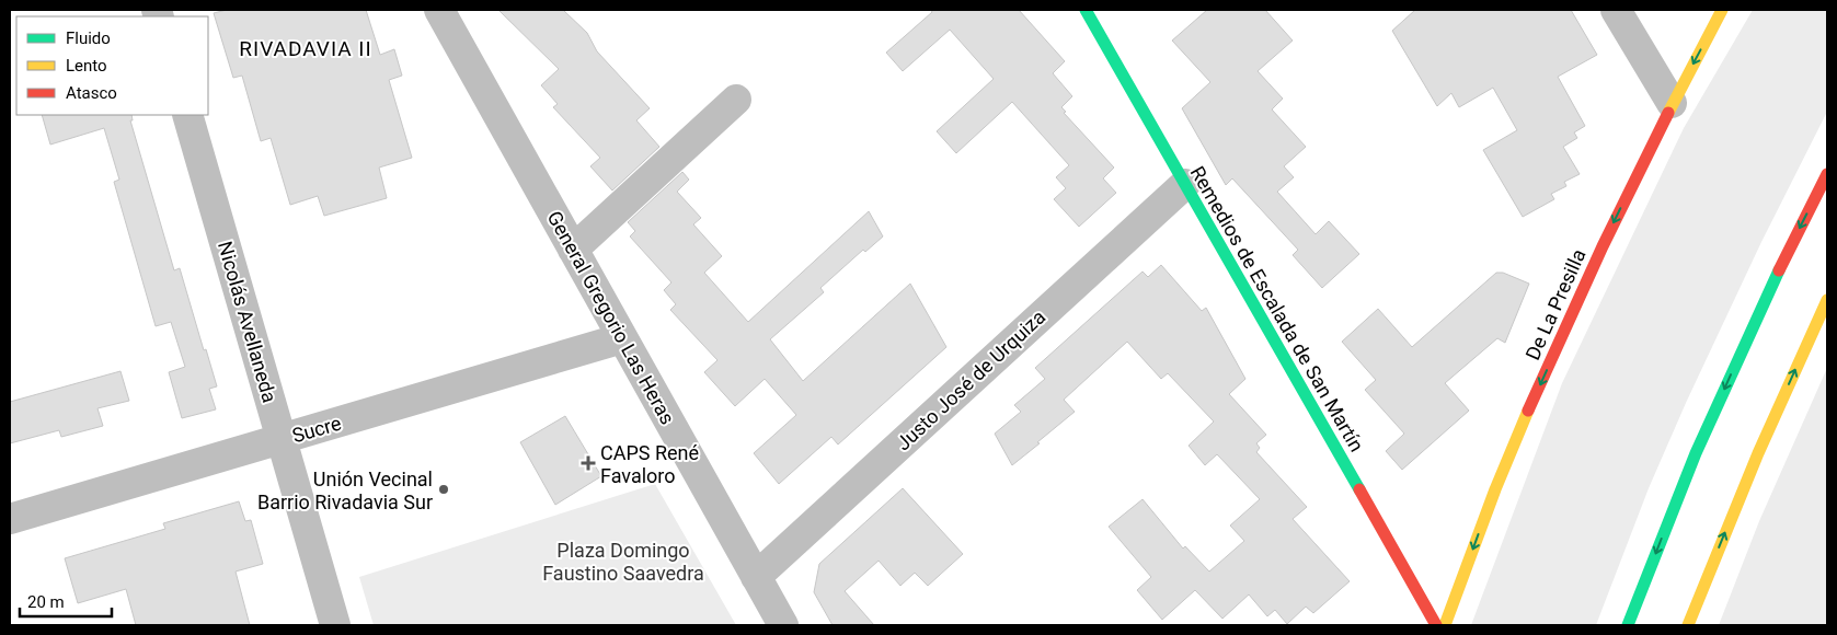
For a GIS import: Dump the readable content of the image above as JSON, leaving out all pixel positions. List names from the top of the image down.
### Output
{
  "streets": {
    "main road": ["De La Presilla", "Remedios de Escalada de San Martín"],
    "street": [
      "General Gregorio Las Heras",
      "Nicolás Avellaneda",
      "Justo José de Urquiza",
      "Sucre"
    ]
  },
  "crossings": [
    ["Remedios de Escalada de San Martín", "Justo José de Urquiza"],
    ["General Gregorio Las Heras", "Justo José de Urquiza"],
    ["General Gregorio Las Heras", "Sucre"],
    ["Nicolás Avellaneda", "Sucre"]
  ],
  "one_way": ["De La Presilla"],
  "districts": ["RIVADAVIA II"],
  "parks": ["Plaza Domingo Faustino Saavedra"],
  "places": {
    "health": ["CAPS René Favaloro"],
    "other": ["Unión Vecinal Barrio Rivadavia Sur"]
  },
  "legend": ["Fluido", "Lento", "Atasco"],
  "scale_bar": "20 m"
}
